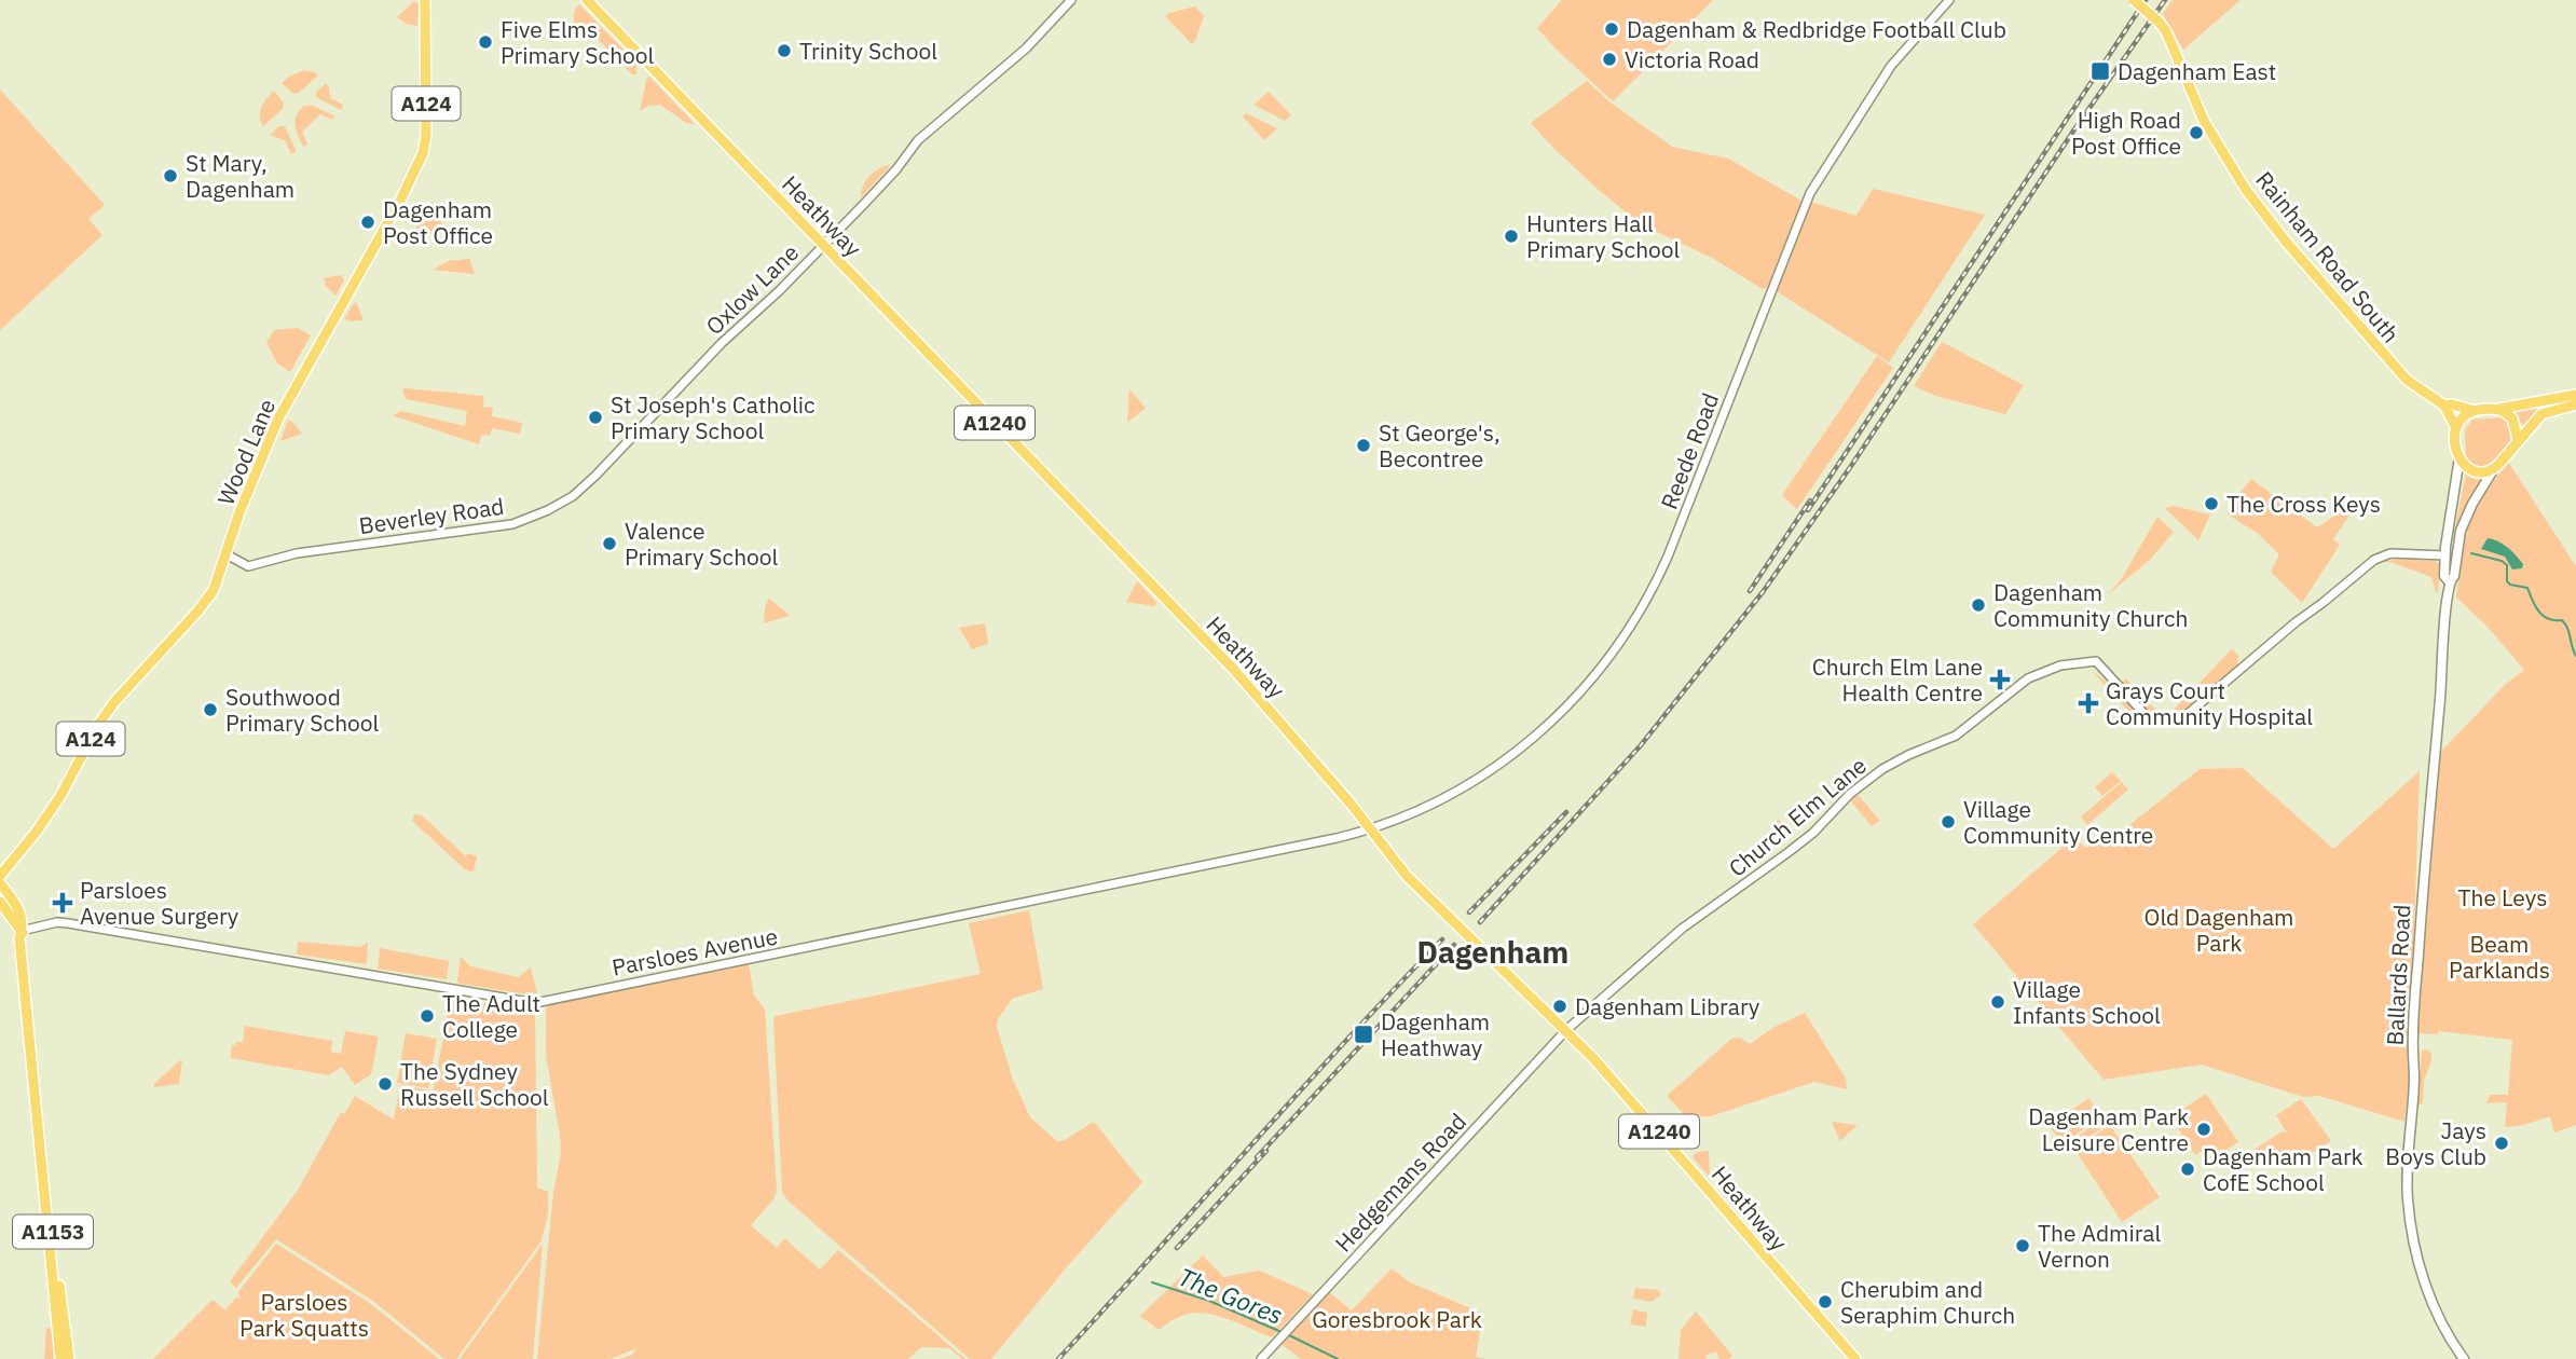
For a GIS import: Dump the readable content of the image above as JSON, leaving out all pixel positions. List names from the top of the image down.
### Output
{
  "streets": {
    "main road": [
      "A124",
      "Heathway",
      "Rainham Road South",
      "A1240",
      "Wood Lane",
      "Ballards Road",
      "A1153"
    ],
    "street": [
      "Oxlow Lane",
      "Reede Road",
      "Beverley Road",
      "Church Elm Lane",
      "Parsloes Avenue",
      "Hedgemans Road"
    ]
  },
  "crossings": [
    ["Heathway", "Oxlow Lane"],
    ["Heathway", "Reede Road"],
    ["Heathway", "Church Elm Lane"],
    ["Heathway", "Parsloes Avenue"],
    ["Heathway", "Hedgemans Road"],
    ["Rainham Road South", "Ballards Road"],
    ["Oxlow Lane", "Beverley Road"],
    ["Reede Road", "Parsloes Avenue"],
    ["Wood Lane", "Beverley Road"],
    ["Church Elm Lane", "Ballards Road"],
    ["Church Elm Lane", "Hedgemans Road"],
    ["Parsloes Avenue", "A1153"]
  ],
  "districts": ["Dagenham"],
  "water": ["The Gores"],
  "parks": [
    "The Leys",
    "Old Dagenham Park",
    "Beam Parklands",
    "Parsloes Park Squatts",
    "Goresbrook Park"
  ],
  "places": {
    "other": [
      "Dagenham & Redbridge Football Club",
      "Five Elms Primary School",
      "Trinity School",
      "Victoria Road",
      "High Road Post Office",
      "St Mary, Dagenham",
      "Dagenham Post Office",
      "Hunters Hall Primary School",
      "St Joseph's Catholic Primary School",
      "St George's, Becontree",
      "The Cross Keys",
      "Valence Primary School",
      "Dagenham Community Church",
      "Southwood Primary School",
      "Village Community Centre",
      "Village Infants School",
      "Dagenham Library",
      "The Adult College",
      "The Sydney Russell School",
      "Dagenham Park Leisure Centre",
      "Jays Boys Club",
      "Dagenham Park CofE School",
      "The Admiral Vernon",
      "Cherubim and Seraphim Church"
    ],
    "transit": ["Dagenham East", "Dagenham Heathway"],
    "health": ["Church Elm Lane Health Centre", "Grays Court Community Hospital", "Parsloes Avenue Surgery"]
  }
}
